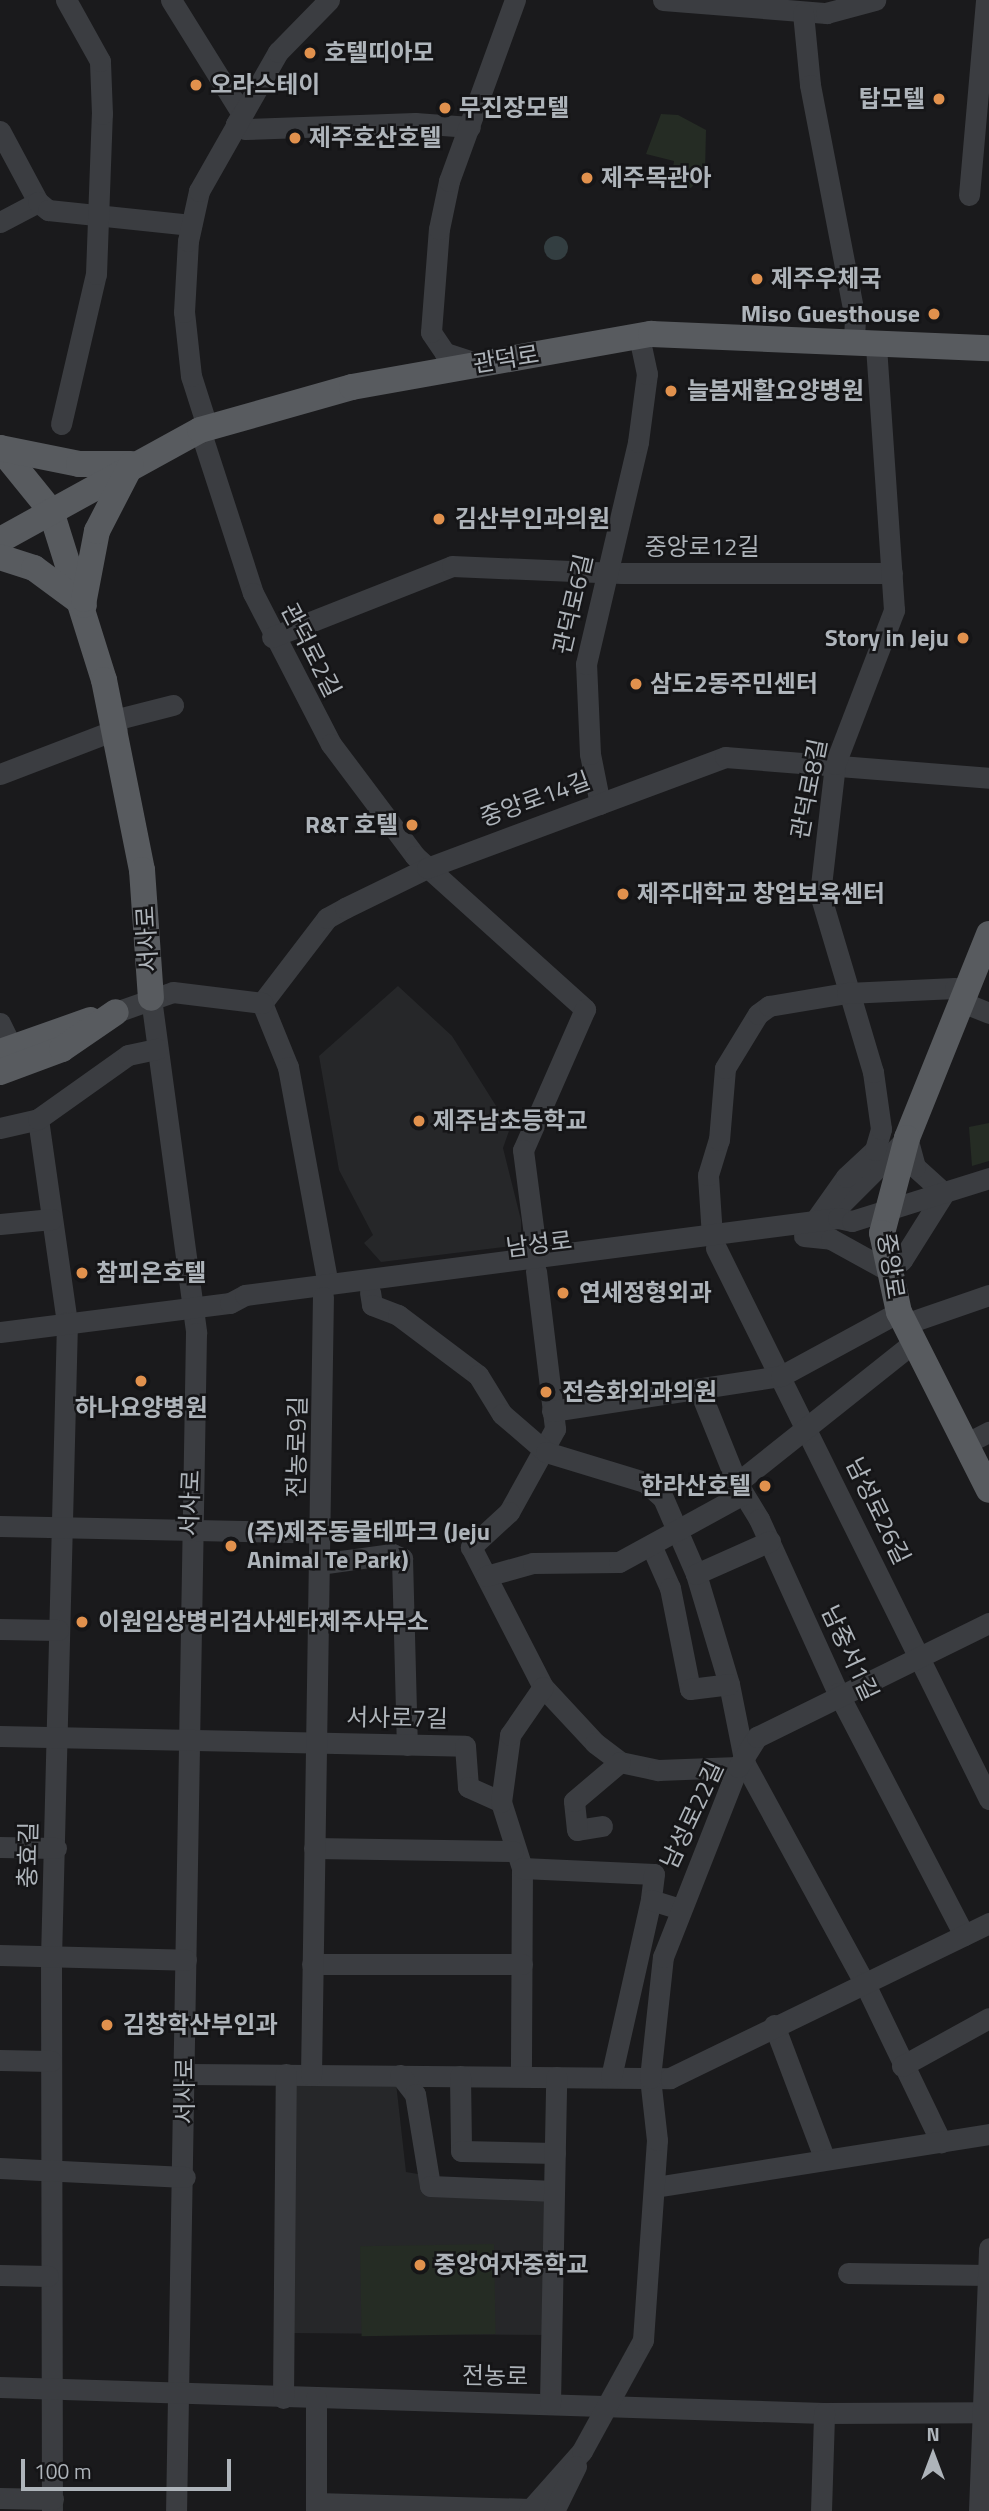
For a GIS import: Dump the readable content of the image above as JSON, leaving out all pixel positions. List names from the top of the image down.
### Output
{
  "streets": {
    "main road": ["관덕로", "서사로", "중앙로"],
    "street": [
      "중앙로12길",
      "관덕로6길",
      "관덕로2길",
      "관덕로8길",
      "중앙로14길",
      "남성로",
      "전농로9길",
      "남성로26길",
      "남중서1길",
      "서사로7길",
      "남성로22길",
      "충효길",
      "전농로"
    ]
  },
  "crossings": [
    ["관덕로", "관덕로6길"],
    ["관덕로", "관덕로2길"],
    ["관덕로", "관덕로8길"],
    ["관덕로", "서사로"],
    ["중앙로12길", "관덕로6길"],
    ["중앙로12길", "관덕로2길"],
    ["중앙로12길", "관덕로8길"],
    ["관덕로6길", "중앙로14길"],
    ["관덕로2길", "중앙로14길"],
    ["관덕로2길", "남성로"],
    ["관덕로8길", "중앙로14길"],
    ["관덕로8길", "남성로"],
    ["서사로", "남성로"],
    ["서사로", "서사로7길"],
    ["서사로", "전농로"],
    ["남성로", "중앙로"],
    ["남성로", "전농로9길"],
    ["남성로", "남성로26길"],
    ["남성로", "남성로22길"],
    ["남성로", "충효길"],
    ["전농로9길", "서사로7길"],
    ["서사로7길", "충효길"],
    ["남성로22길", "전농로"],
    ["충효길", "전농로"]
  ],
  "places": [
    "호텔띠아모",
    "오라스테이",
    "탑모텔",
    "무진장모텔",
    "제주호산호텔",
    "제주목관아",
    "제주우체국",
    "Miso Guesthouse",
    "늘봄재활요양병원",
    "김산부인과의원",
    "Story in Jeju",
    "삼도2동주민센터",
    "R&T 호텔",
    "제주대학교 창업보육센터",
    "제주남초등학교",
    "참피온호텔",
    "연세정형외과",
    "하나요양병원",
    "전승화외과의원",
    "한라산호텔",
    "(주)제주동물테파크 (Jeju Animal Te Park)",
    "이원임상병리검사센타제주사무소",
    "김창학산부인과",
    "중앙여자중학교"
  ],
  "scale_bar": "100 m",
  "north": "top"
}
